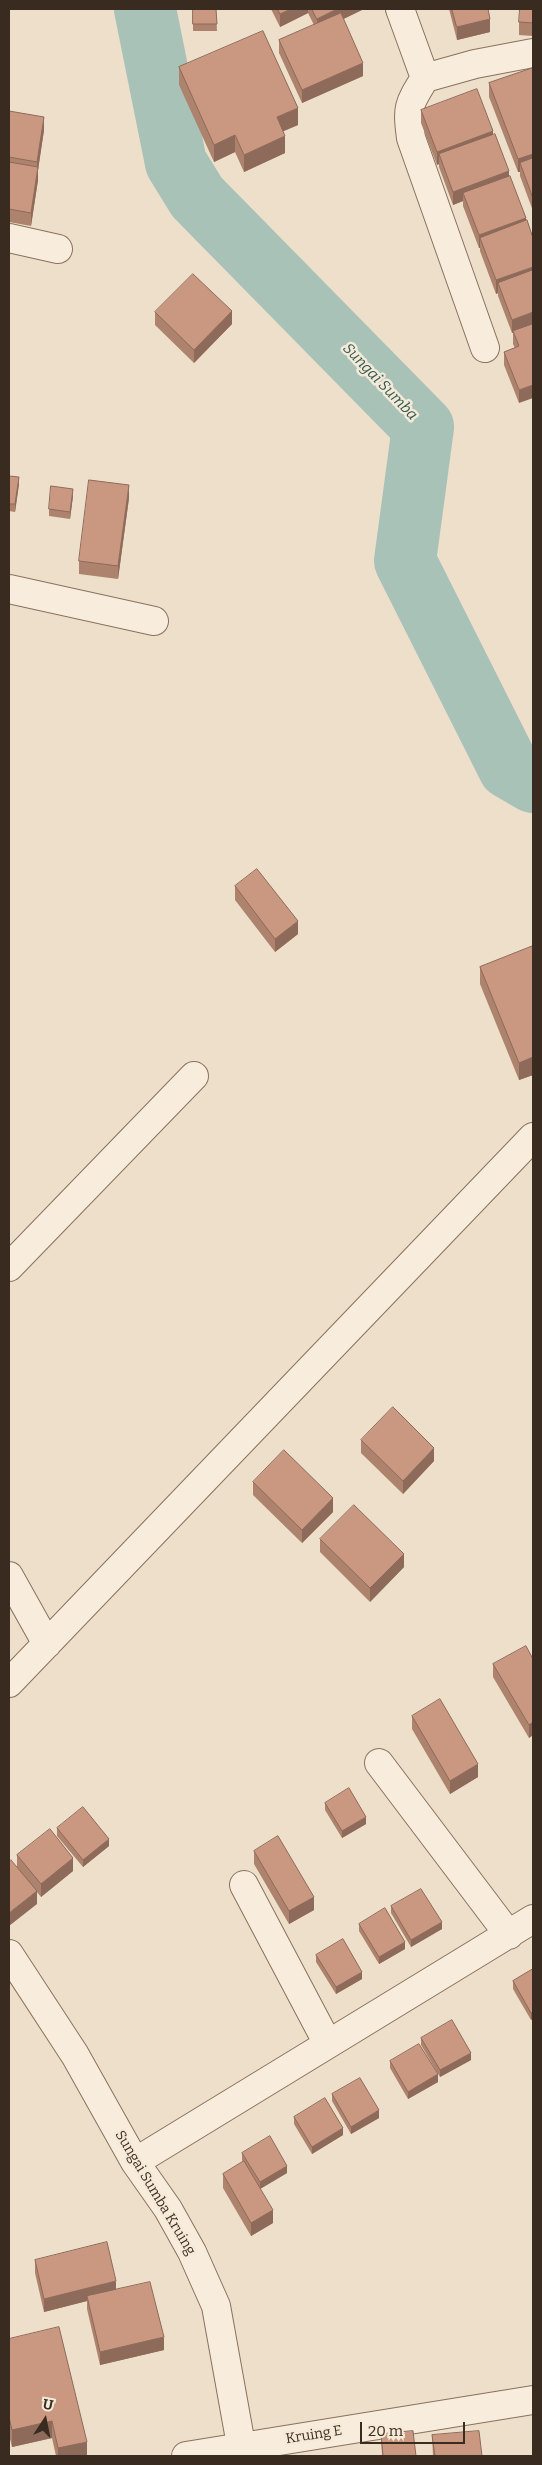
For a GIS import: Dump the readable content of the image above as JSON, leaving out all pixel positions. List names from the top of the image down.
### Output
{
  "streets": {
    "street": ["Sungai Sumba Kruing", "Kruing E"]
  },
  "crossings": [
    ["Sungai Sumba Kruing", "Kruing E"]
  ],
  "water": ["Sungai Sumba"],
  "scale_bar": "20 m",
  "north": "top"
}
